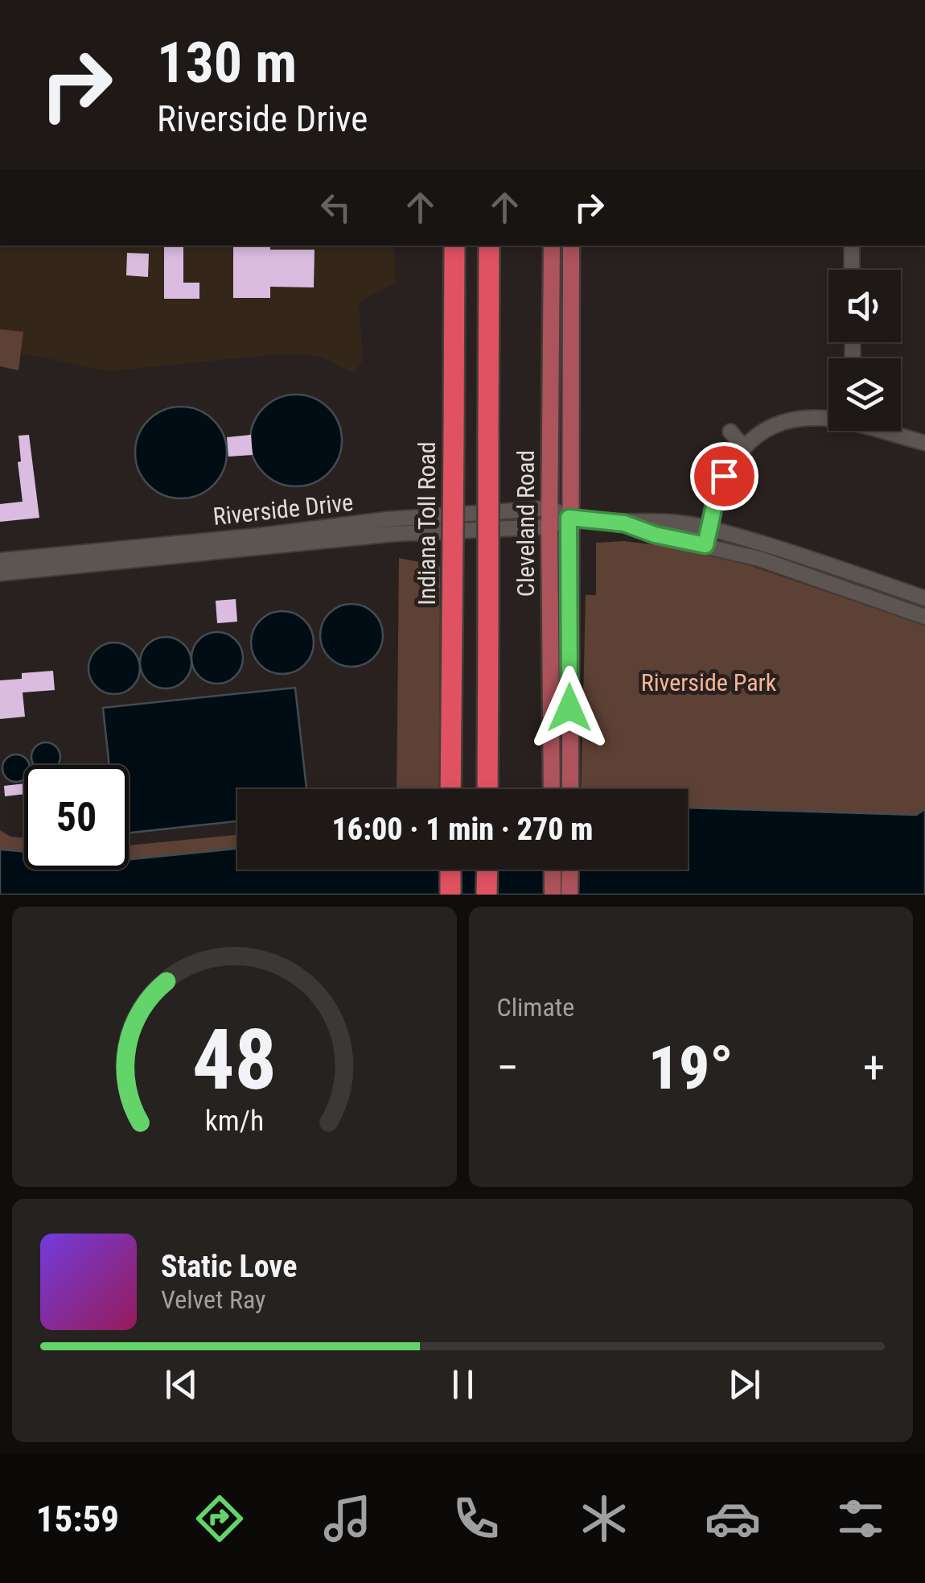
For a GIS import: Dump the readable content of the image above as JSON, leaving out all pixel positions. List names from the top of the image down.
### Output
{
  "streets": {
    "highway": ["Indiana Toll Road"],
    "main road": ["Cleveland Road"],
    "street": ["Riverside Drive"]
  },
  "crossings": [
    ["Riverside Drive", "Cleveland Road"]
  ],
  "parks": ["Riverside Park"],
  "page": {
    "turn": ["130 m", "Riverside Drive"],
    "limit": "50",
    "trip": "16:00 · 1 min · 270 m",
    "tile": "Climate",
    "heat": ["−", "19°", "+"],
    "song": ["Static Love", "Velvet Ray"],
    "tabs": "15:59",
    "gauge": ["48", "km/h"]
  }
}
